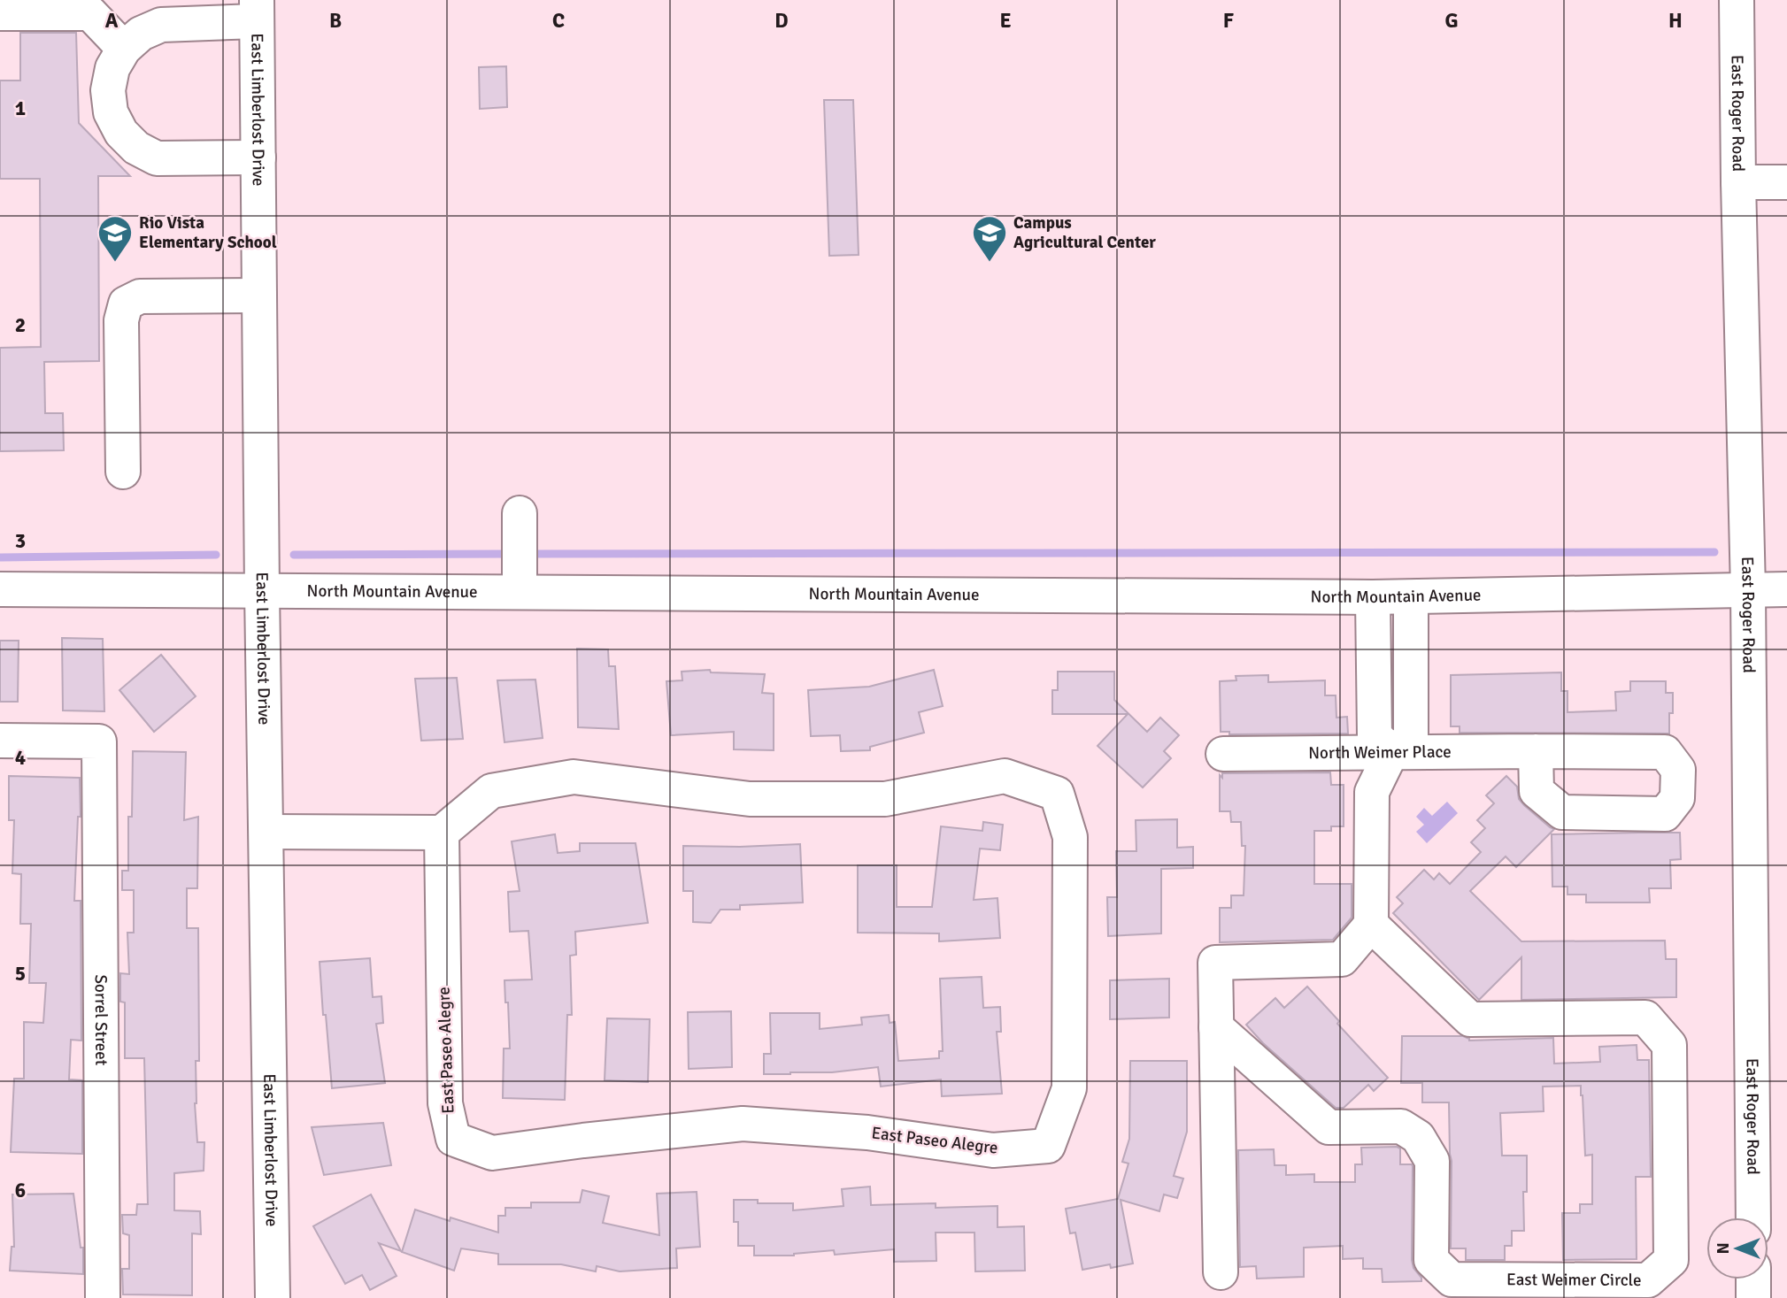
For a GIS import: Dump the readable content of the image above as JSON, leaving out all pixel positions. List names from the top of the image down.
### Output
{
  "streets": {
    "street": [
      "East Limberlost Drive",
      "East Roger Road",
      "North Mountain Avenue",
      "North Weimer Place",
      "Sorrel Street",
      "East Paseo Alegre",
      "East Weimer Circle"
    ]
  },
  "crossings": [
    ["East Limberlost Drive", "North Mountain Avenue"],
    ["East Roger Road", "North Mountain Avenue"]
  ],
  "places": {
    "school or university": ["Rio Vista Elementary School", "Campus Agricultural Center"]
  },
  "north": "left",
  "grid": {
    "columns": [
      "A",
      "B",
      "C",
      "D",
      "E",
      "F",
      "G",
      "H"
    ],
    "rows": [
      "1",
      "2",
      "3",
      "4",
      "5",
      "6"
    ]
  }
}
